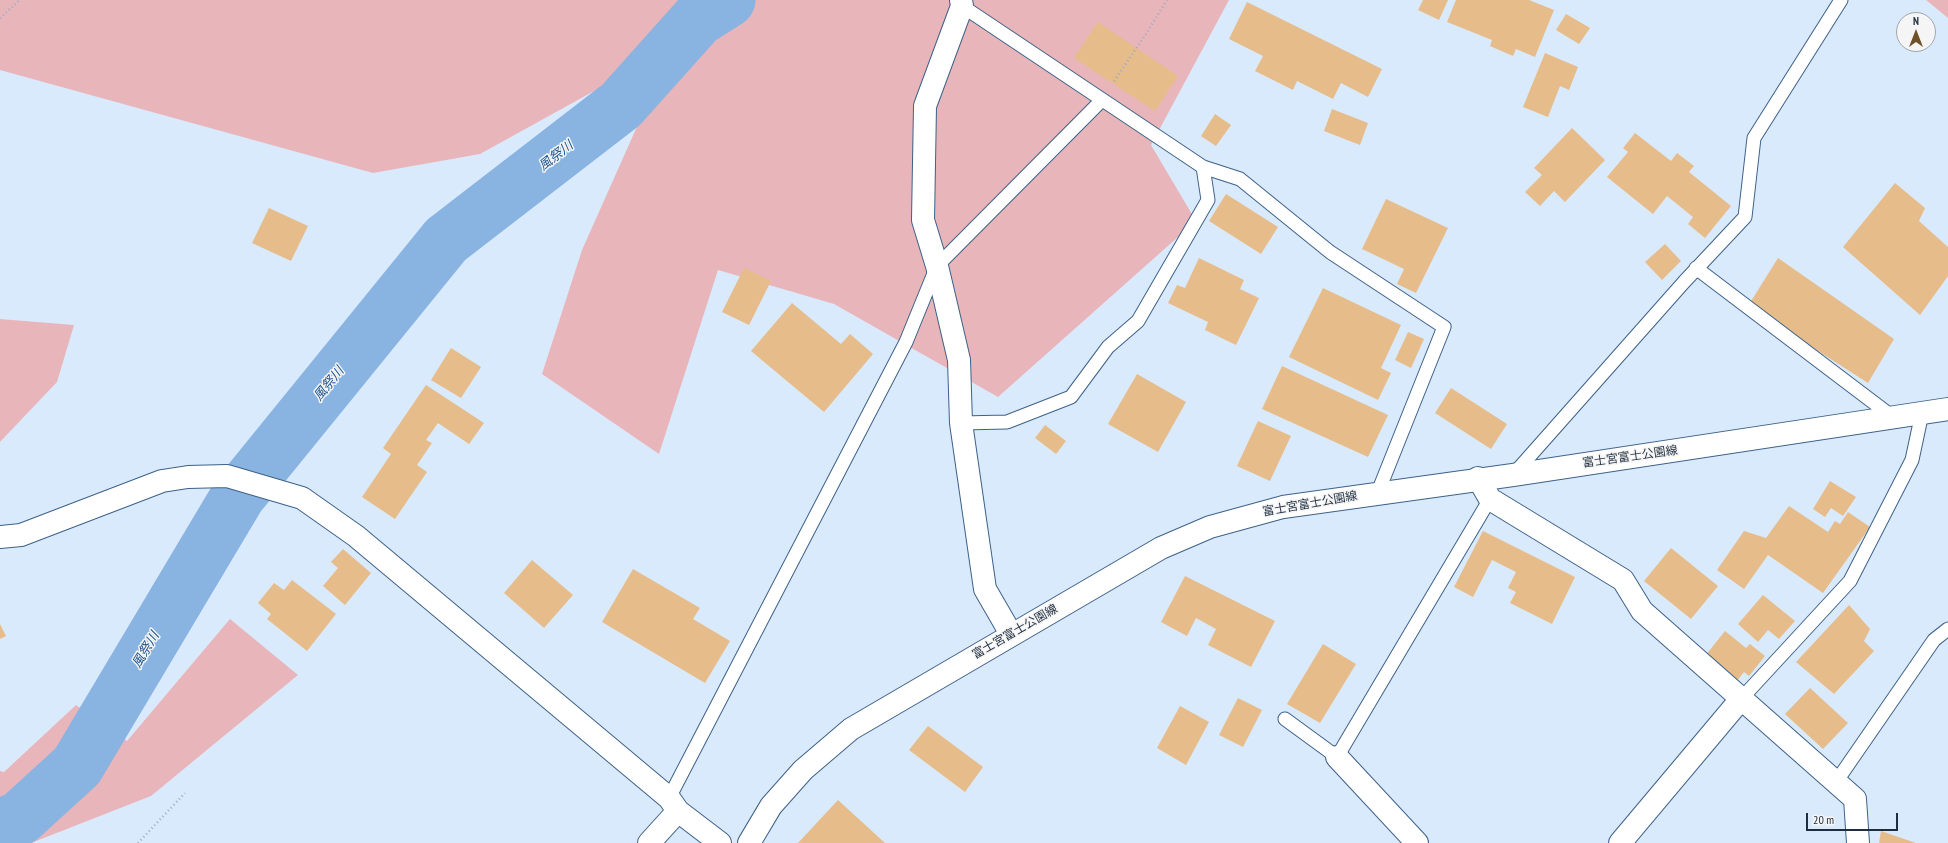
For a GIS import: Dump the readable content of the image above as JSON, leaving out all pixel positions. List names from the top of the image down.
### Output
{
  "streets": {
    "street": ["富士宮富士公園線"]
  },
  "water": ["風祭川"],
  "scale_bar": "20 m",
  "north": "top"
}
